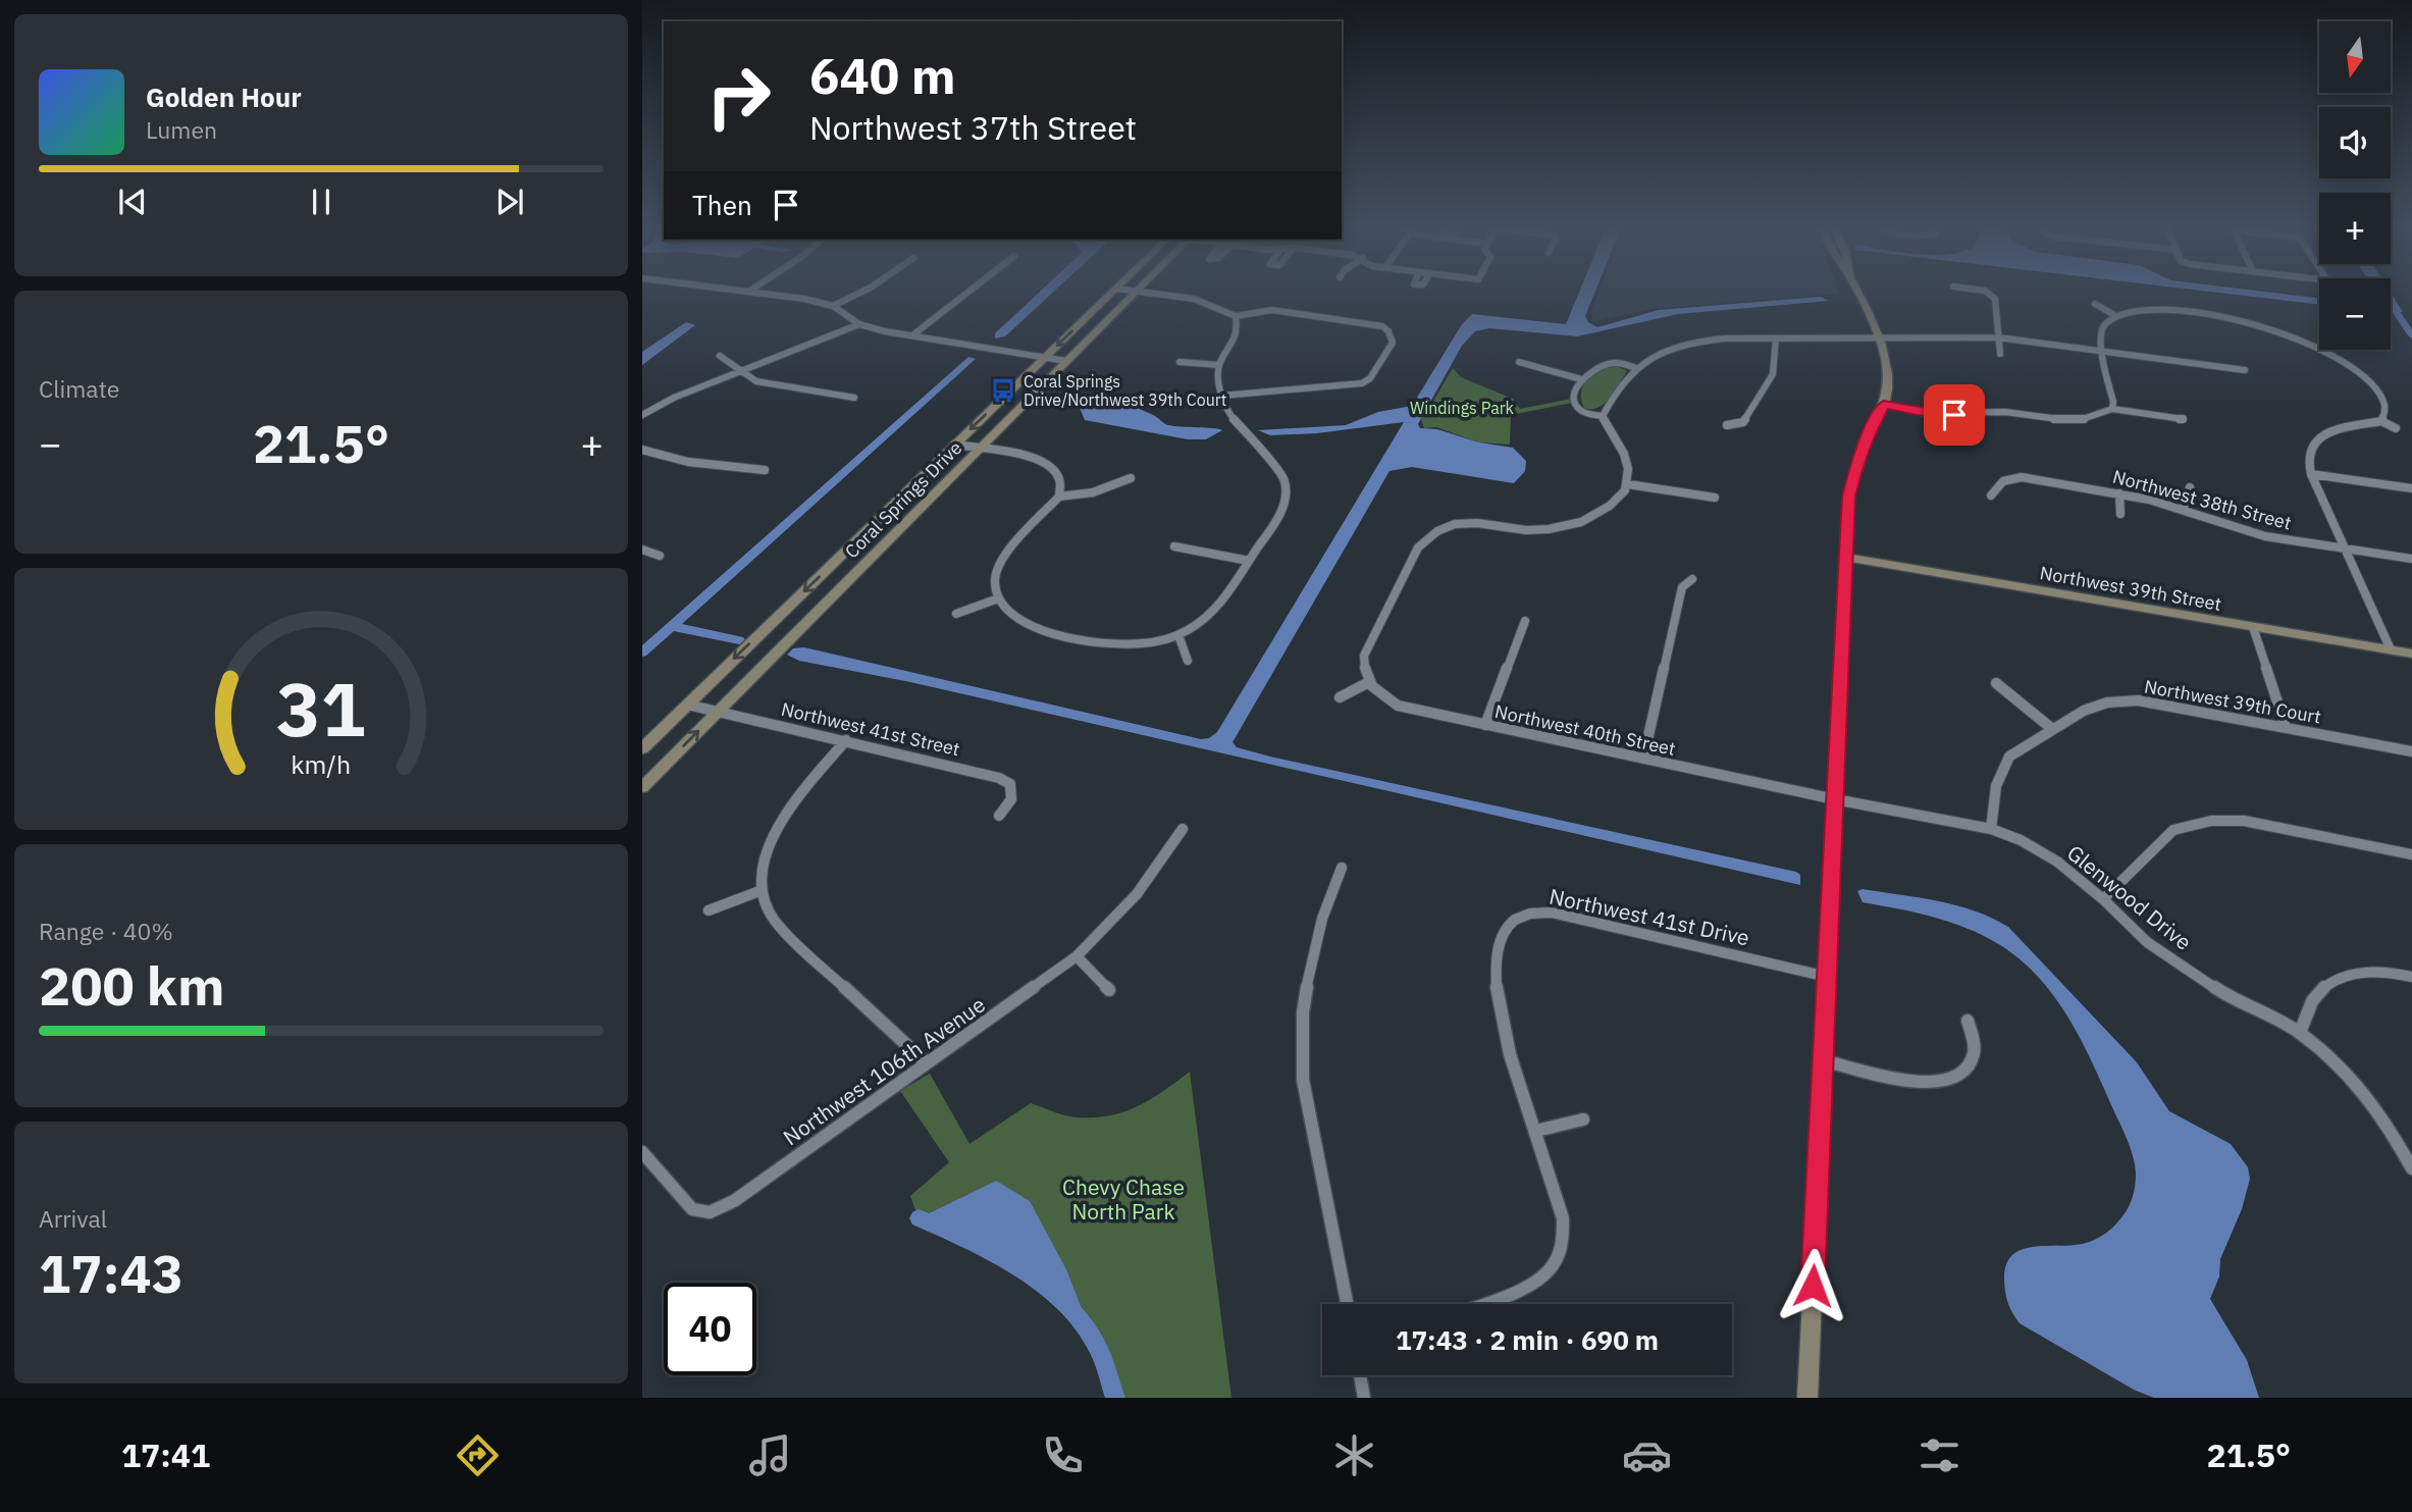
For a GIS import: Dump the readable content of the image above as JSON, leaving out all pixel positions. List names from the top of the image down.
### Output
{
  "streets": {
    "street": [
      "Coral Springs Drive",
      "Northwest 38th Street",
      "Northwest 39th Street",
      "Northwest 39th Court",
      "Northwest 41st Street",
      "Northwest 40th Street",
      "Glenwood Drive",
      "Northwest 41st Drive",
      "Northwest 106th Avenue"
    ]
  },
  "crossings": [
    ["Coral Springs Drive", "Northwest 41st Street"],
    ["Northwest 39th Court", "Glenwood Drive"],
    ["Northwest 40th Street", "Glenwood Drive"]
  ],
  "parks": ["Windings Park", "Chevy Chase North Park"],
  "places": {
    "bus stop": ["Coral Springs Drive/Northwest 39th Court"]
  },
  "north": "bottom",
  "page": {
    "map_buttons": ["+", "−"],
    "turn": ["640 m", "Northwest 37th Street"],
    "song": ["Golden Hour", "Lumen"],
    "then": "Then",
    "tile": [
      "Climate",
      ["Range · 40%", "200 km"],
      ["Arrival", "17:43"]
    ],
    "heat": ["−", "21.5°", "+"],
    "limit": "40",
    "trip": "17:43 · 2 min · 690 m",
    "tabs": ["17:41", "21.5°"],
    "gauge": ["31", "km/h"]
  }
}
